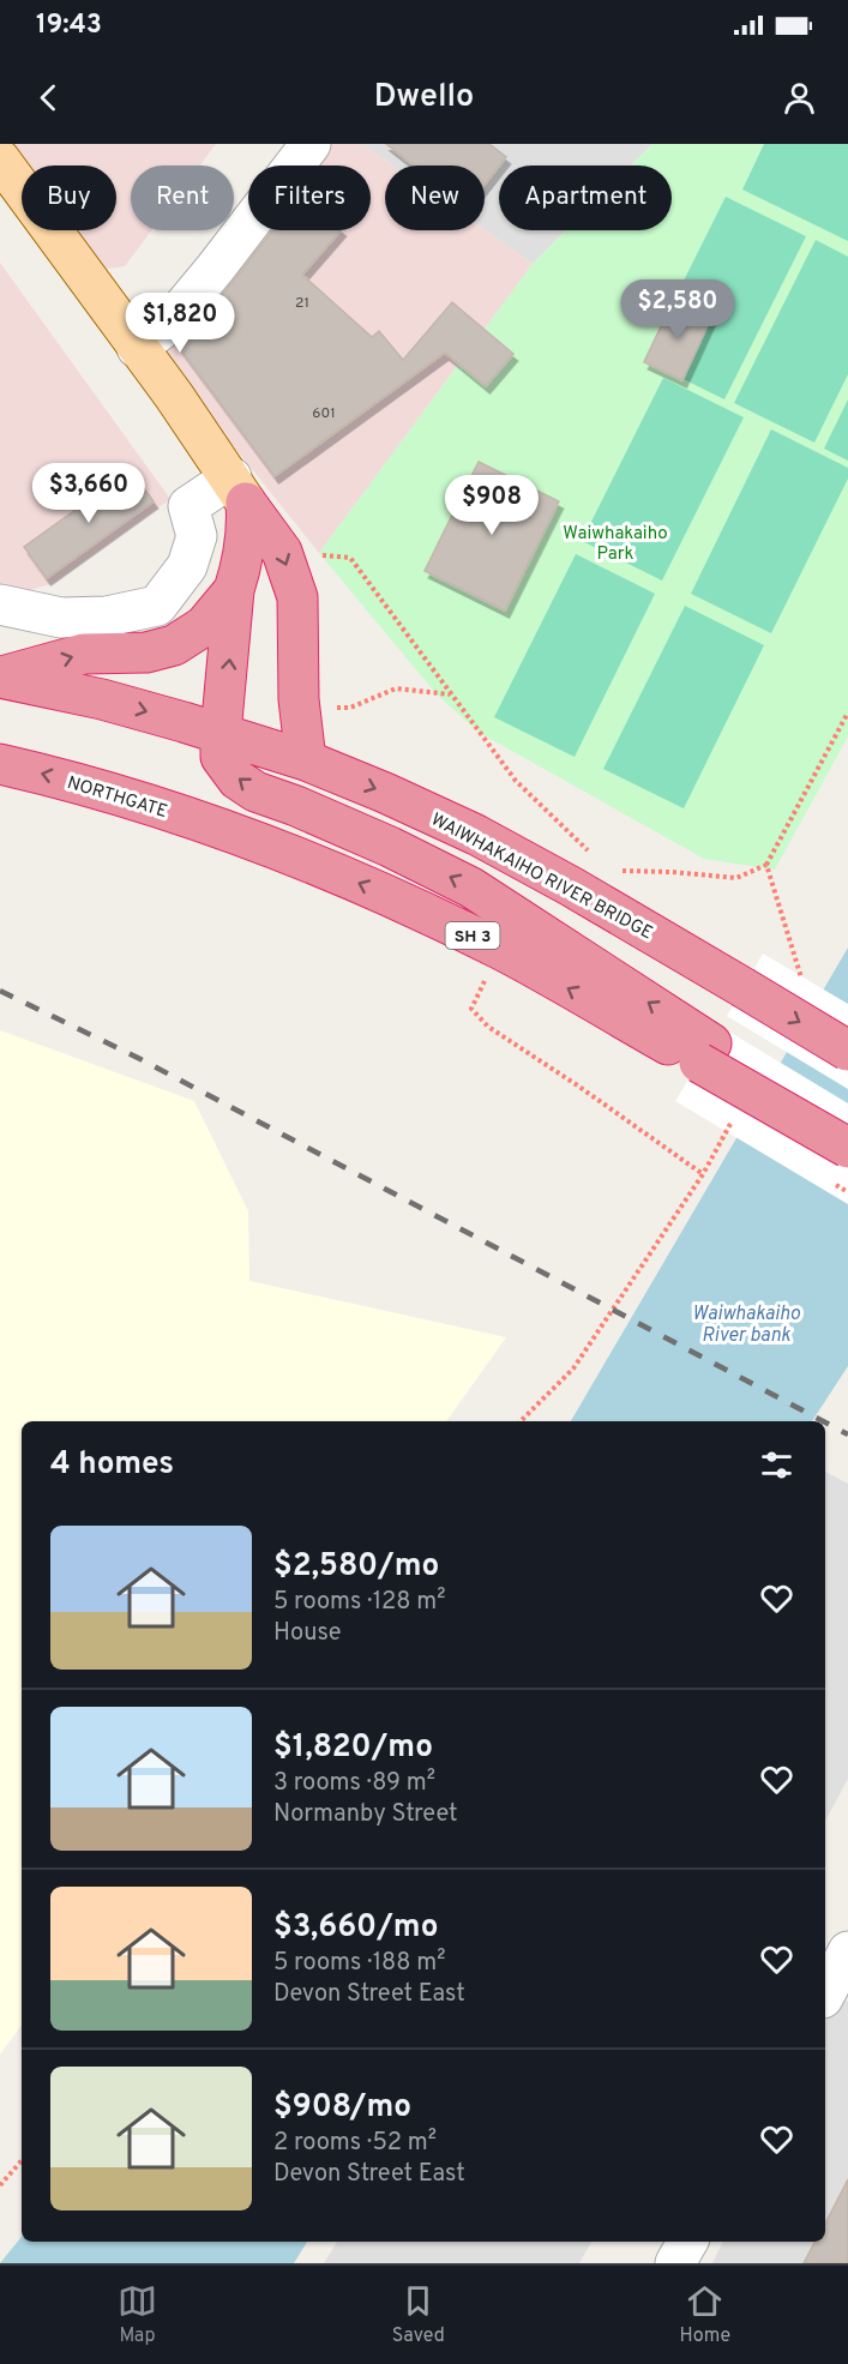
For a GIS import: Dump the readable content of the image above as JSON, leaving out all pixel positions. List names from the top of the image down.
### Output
{
  "streets": {
    "highway": ["NORTHGATE", "WAIWHAKAIHO RIVER BRIDGE", "SH 3"]
  },
  "crossings": [
    ["NORTHGATE", "SH 3"]
  ],
  "water": ["Waiwhakaiho River bank"],
  "parks": ["Waiwhakaiho Park"],
  "house_numbers": ["21", "601"],
  "page": {
    "status": "19:43",
    "header": "Dwello",
    "chip": [
      "Buy",
      "Rent",
      "Filters",
      "New",
      "Apartment"
    ],
    "price": [
      "$2,580",
      "$1,820",
      "$3,660",
      "$908"
    ],
    "heading": "4 homes",
    "list": [
      {
        "name": "$2,580/mo",
        "note": "5 rooms · 128 m² · House"
      },
      {
        "name": "$1,820/mo",
        "note": "3 rooms · 89 m² · Normanby Street"
      },
      {
        "name": "$3,660/mo",
        "note": "5 rooms · 188 m² · Devon Street East"
      },
      {
        "name": "$908/mo",
        "note": "2 rooms · 52 m² · Devon Street East"
      }
    ],
    "tabs": ["Map", "Saved", "Home"]
  }
}
